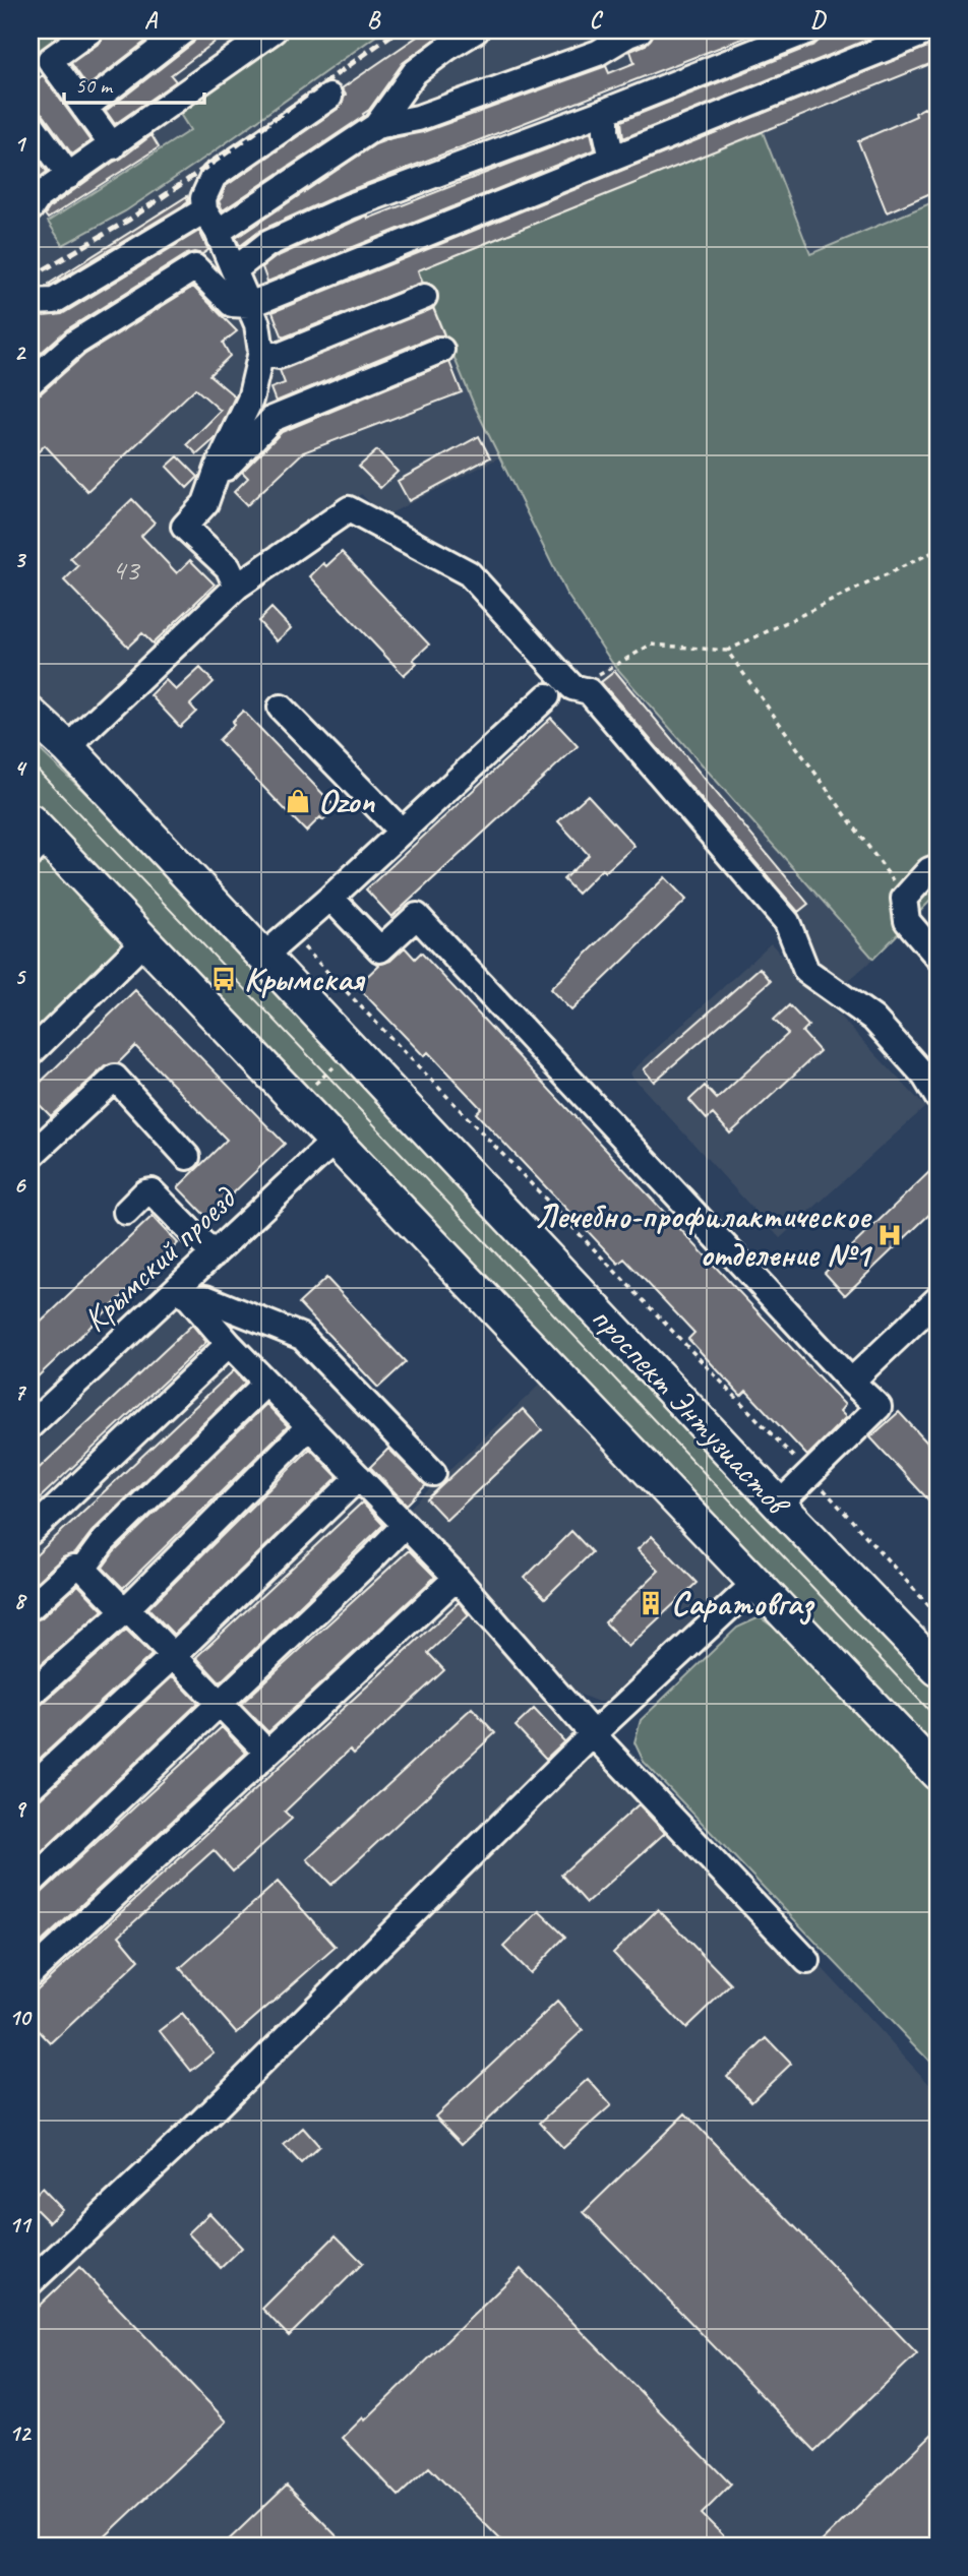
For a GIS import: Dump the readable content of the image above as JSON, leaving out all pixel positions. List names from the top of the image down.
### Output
{
  "streets": {
    "main road": ["проспект Энтузиастов"],
    "street": ["Крымский проезд"]
  },
  "crossings": [
    ["Крымский проезд", "проспект Энтузиастов"]
  ],
  "places": {
    "shop": ["Ozon"],
    "bus stop": ["Крымская"],
    "hospital": ["Лечебно-профилактическое отделение №1"],
    "building": ["Саратовгаз"]
  },
  "house_numbers": ["43"],
  "scale_bar": "50 m",
  "grid": {
    "columns": [
      "A",
      "B",
      "C",
      "D"
    ],
    "rows": [
      "1",
      "2",
      "3",
      "4",
      "5",
      "6",
      "7",
      "8",
      "9",
      "10",
      "11",
      "12"
    ]
  }
}
